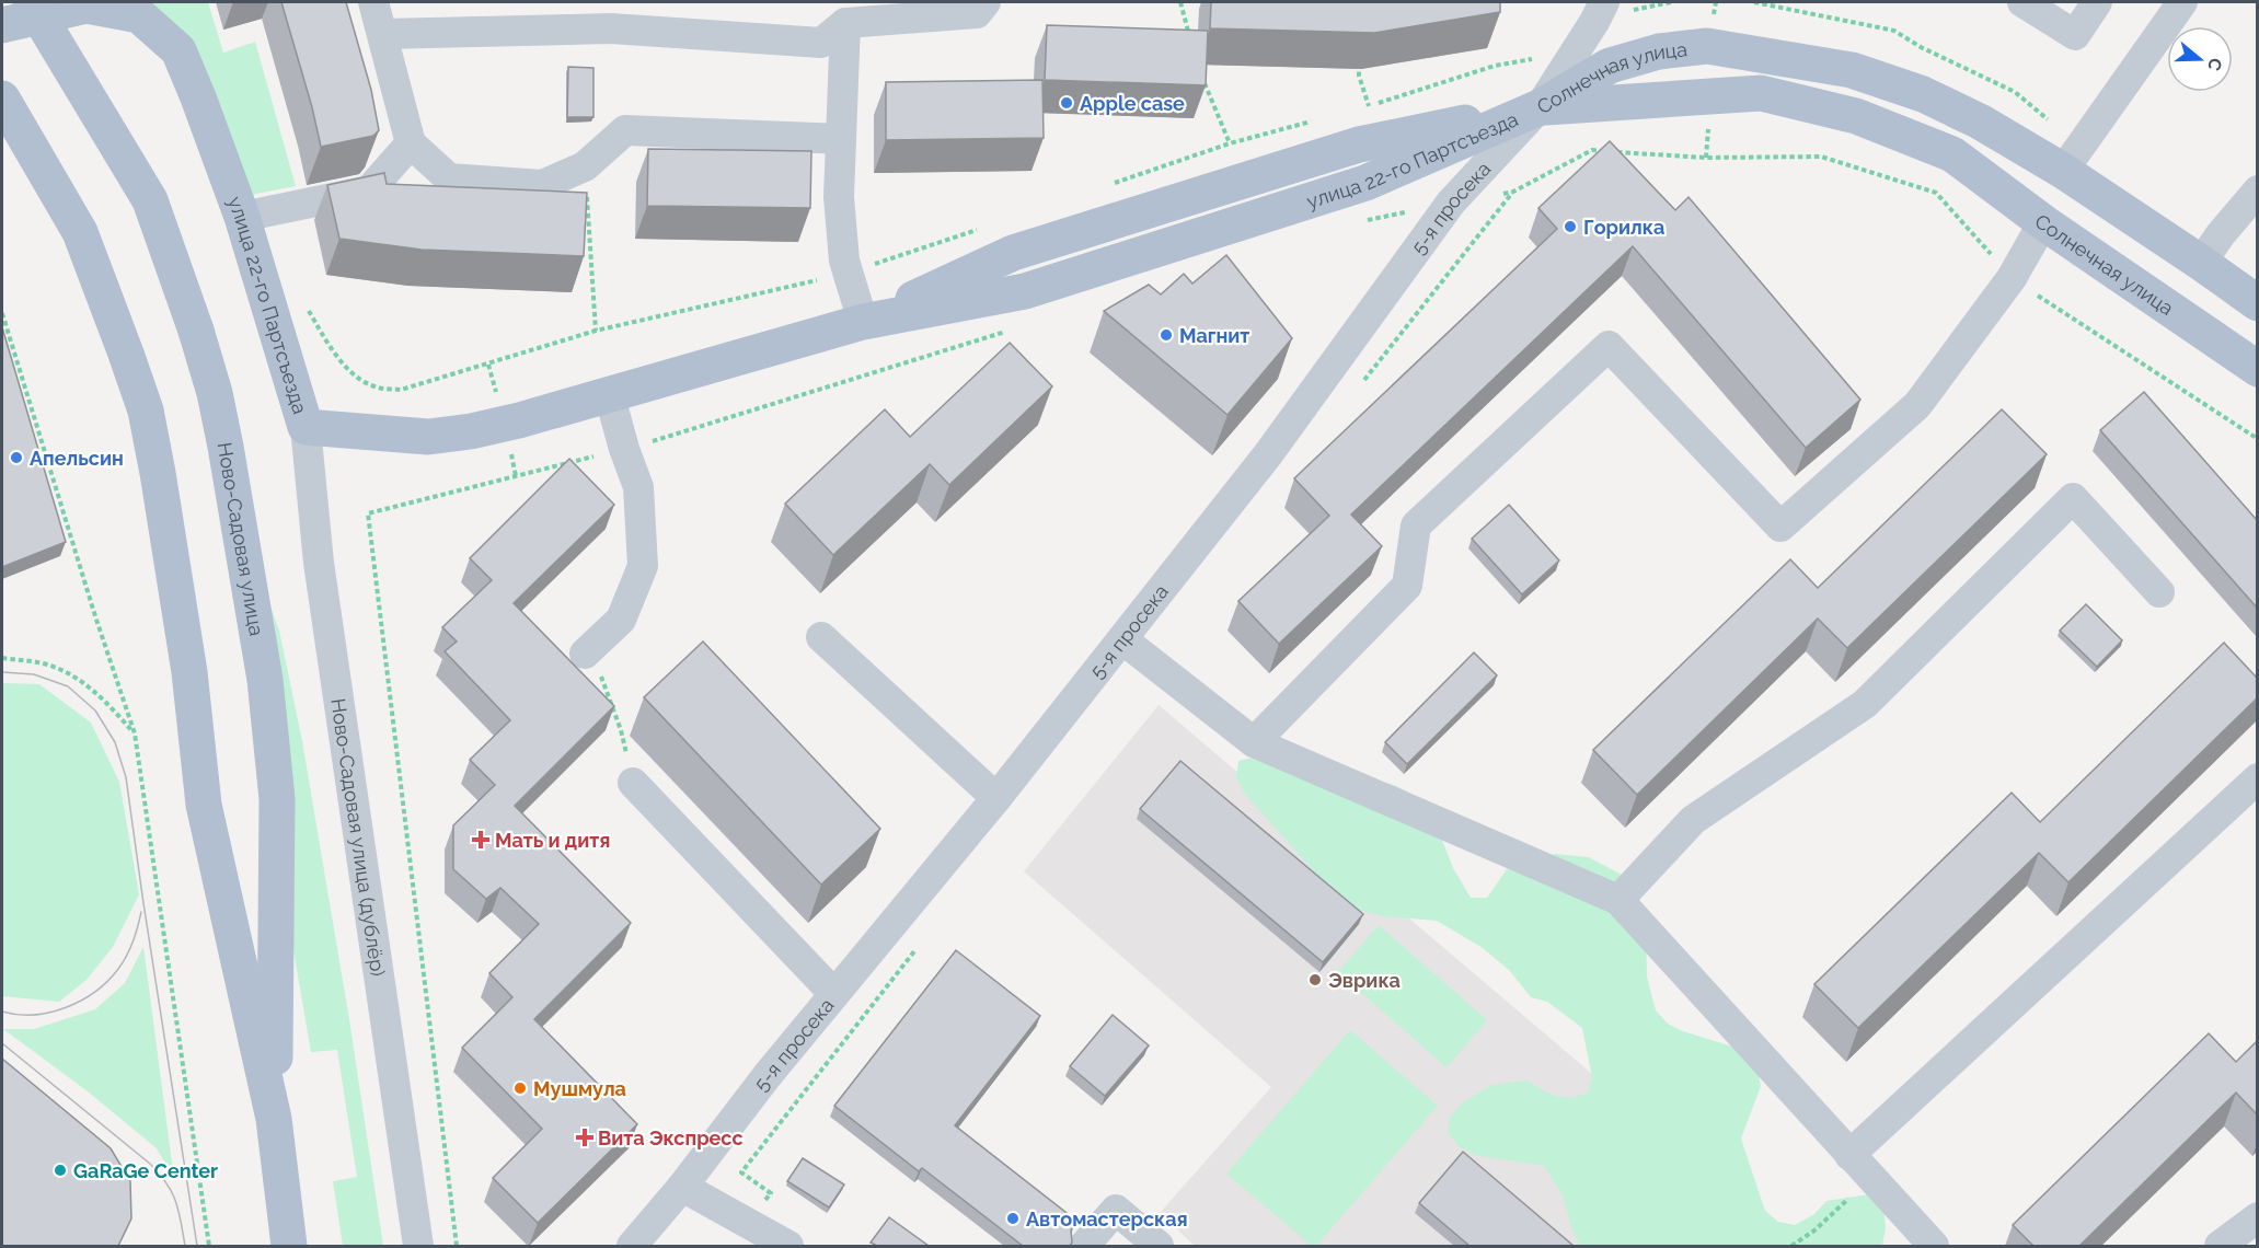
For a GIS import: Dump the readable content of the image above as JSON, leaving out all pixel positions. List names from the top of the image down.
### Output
{
  "streets": {
    "main road": ["Солнечная улица", "улица 22-го Партсъезда", "Ново-Садовая улица"],
    "street": ["5-я просека", "Ново-Садовая улица (дублёр)"]
  },
  "crossings": [
    ["Солнечная улица", "улица 22-го Партсъезда"],
    ["Солнечная улица", "5-я просека"],
    ["улица 22-го Партсъезда", "5-я просека"],
    ["улица 22-го Партсъезда", "Ново-Садовая улица (дублёр)"]
  ],
  "places": {
    "other": [
      "Apple case",
      "Горилка",
      "Магнит",
      "Апельсин",
      "Эврика",
      "Мушмула",
      "GaRaGe Center",
      "Автомастерская"
    ],
    "health": ["Мать и дитя", "Вита Экспресс"]
  },
  "north": "right"
}
